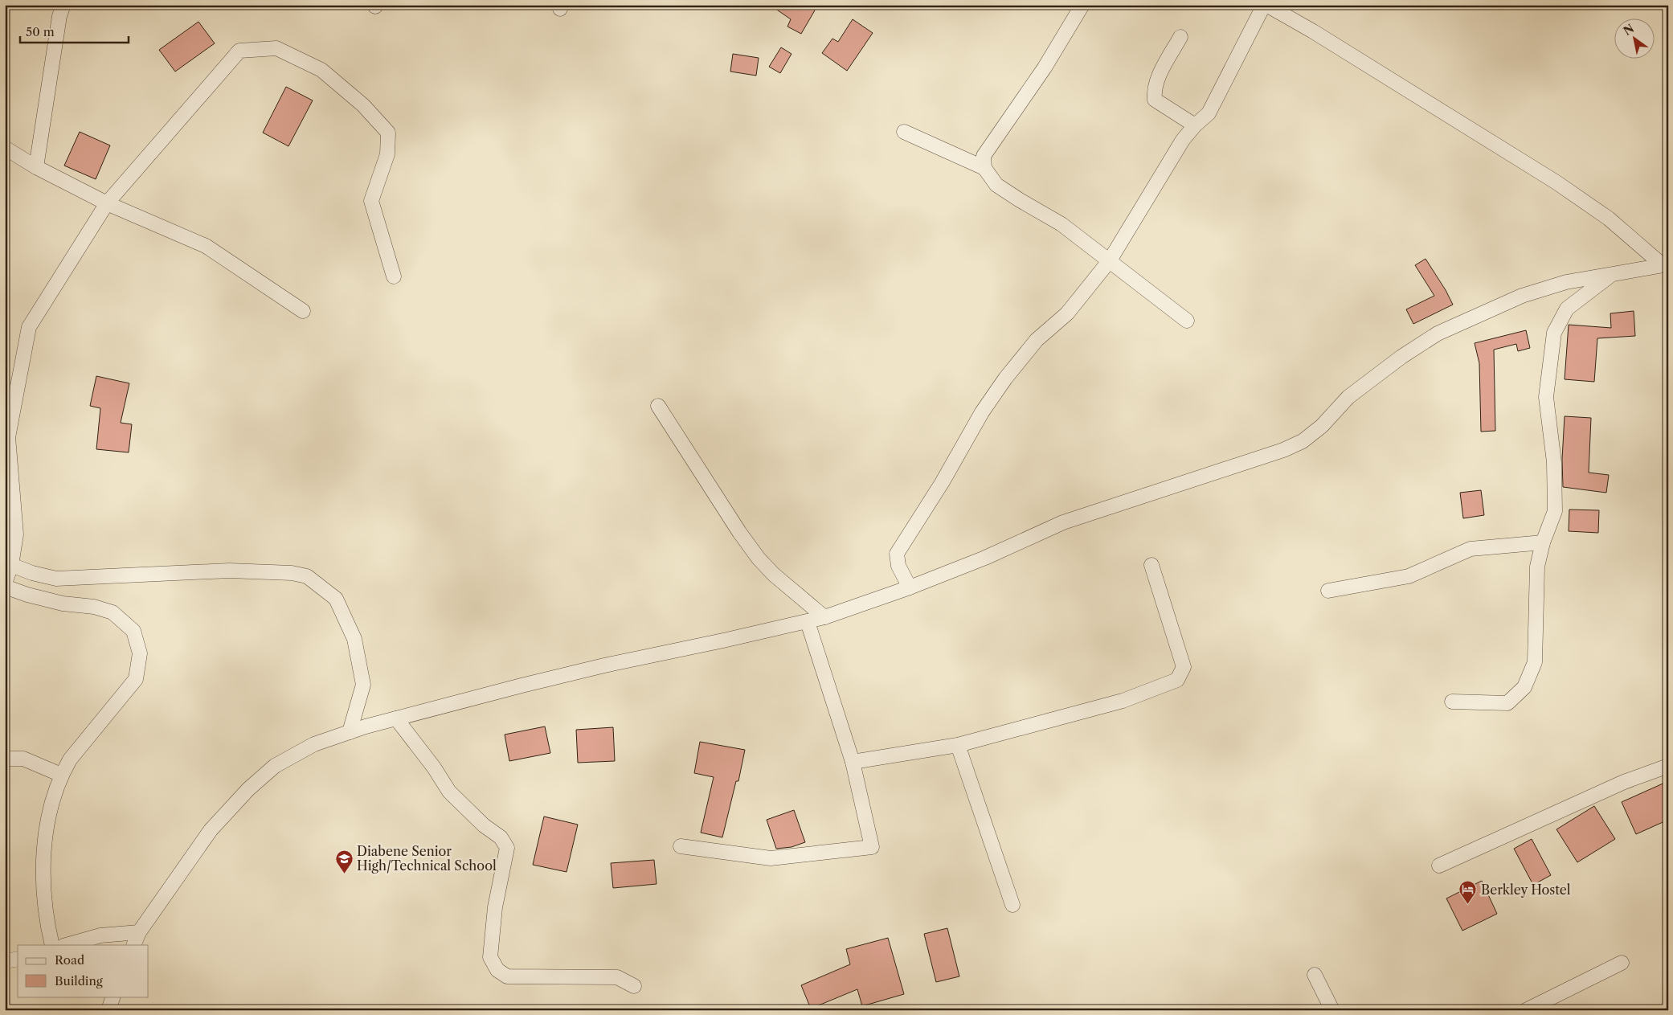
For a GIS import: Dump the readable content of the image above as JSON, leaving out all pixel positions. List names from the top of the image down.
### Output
{
  "places": {
    "school or university": ["Diabene Senior High/Technical School"],
    "hotel": ["Berkley Hostel"]
  },
  "legend": ["Road", "Building"],
  "scale_bar": "50 m",
  "north": "top left"
}
